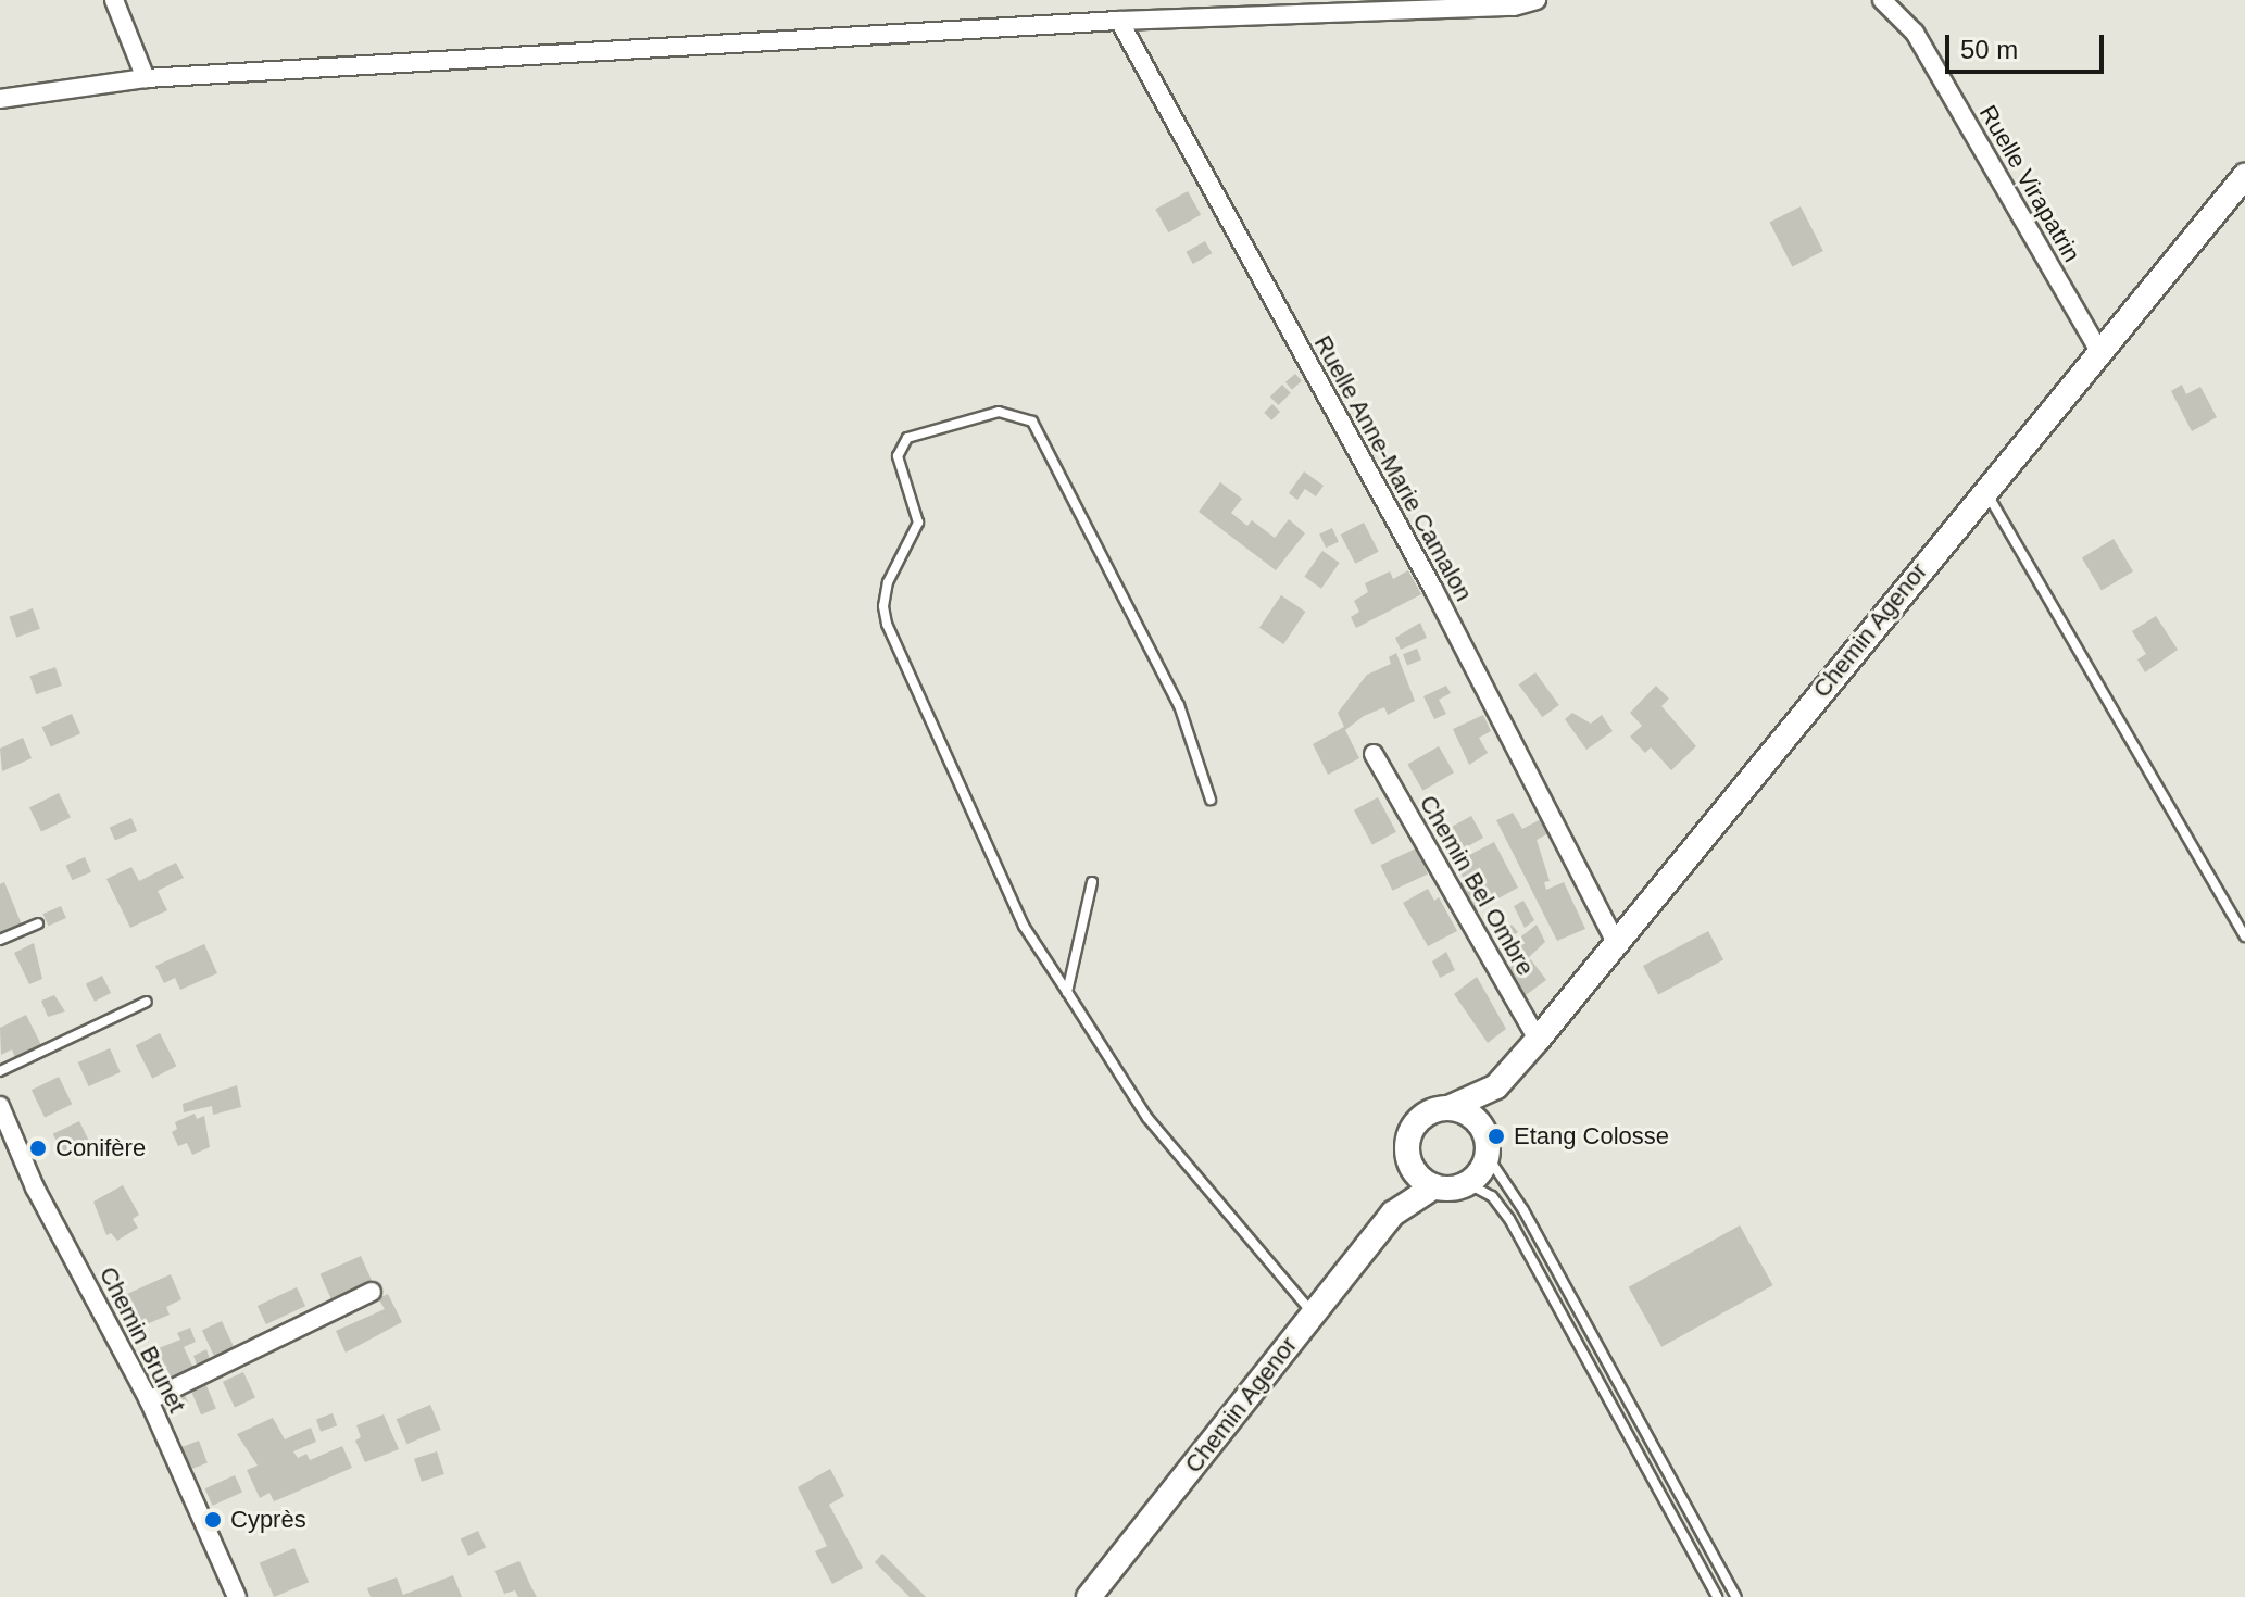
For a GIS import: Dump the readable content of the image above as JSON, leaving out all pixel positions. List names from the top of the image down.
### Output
{
  "streets": {
    "main road": ["Chemin Agenor"],
    "street": [
      "Ruelle Virapatrin",
      "Ruelle Anne-Marie Camalon",
      "Chemin Bel Ombre",
      "Chemin Brunet"
    ]
  },
  "crossings": [
    ["Ruelle Virapatrin", "Chemin Agenor"],
    ["Ruelle Anne-Marie Camalon", "Chemin Agenor"],
    ["Chemin Agenor", "Chemin Bel Ombre"]
  ],
  "places": ["Etang Colosse", "Conifère", "Cyprès"],
  "scale_bar": "50 m"
}
